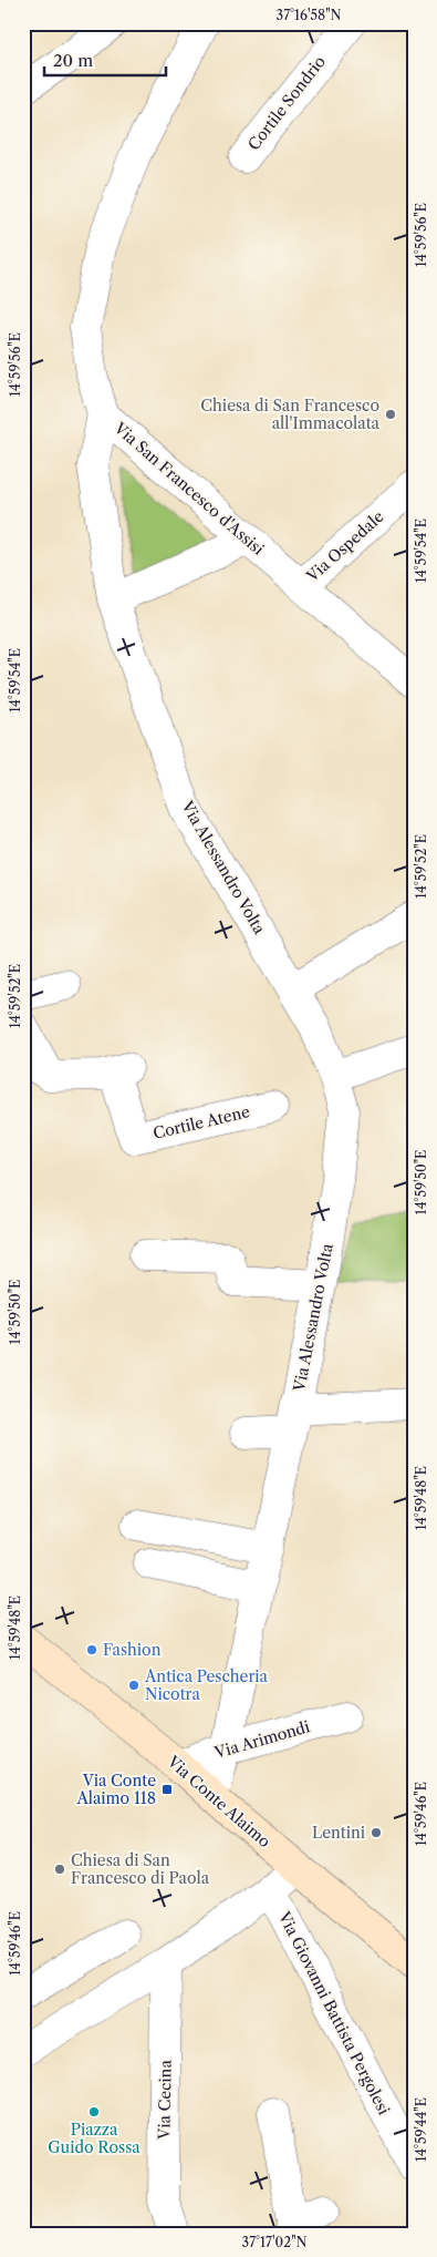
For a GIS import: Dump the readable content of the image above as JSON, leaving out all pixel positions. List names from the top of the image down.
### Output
{
  "streets": {
    "main road": ["Via Conte Alaimo"],
    "street": [
      "Cortile Sondrio",
      "Via San Francesco d'Assisi",
      "Via Ospedale",
      "Via Alessandro Volta",
      "Cortile Atene",
      "Via Arimondi",
      "Via Giovanni Battista Pergolesi",
      "Via Cecina"
    ]
  },
  "crossings": [
    ["Via San Francesco d'Assisi", "Via Ospedale"],
    ["Via San Francesco d'Assisi", "Via Alessandro Volta"],
    ["Via Alessandro Volta", "Via Arimondi"],
    ["Via Alessandro Volta", "Via Conte Alaimo"],
    ["Via Arimondi", "Via Conte Alaimo"]
  ],
  "places": {
    "other": [
      "Chiesa di San Francesco all'Immacolata",
      "Fashion",
      "Antica Pescheria Nicotra",
      "Lentini",
      "Chiesa di San Francesco di Paola",
      "Piazza Guido Rossa"
    ],
    "transit": ["Via Conte Alaimo 118"]
  },
  "scale_bar": "20 m",
  "coordinates": [
    "37°16'58\"N",
    "14°59'56\"E",
    "14°59'54\"E",
    "14°59'52\"E",
    "14°59'50\"E",
    "14°59'48\"E",
    "14°59'46\"E",
    "14°59'44\"E",
    "37°17'02\"N"
  ]
}
